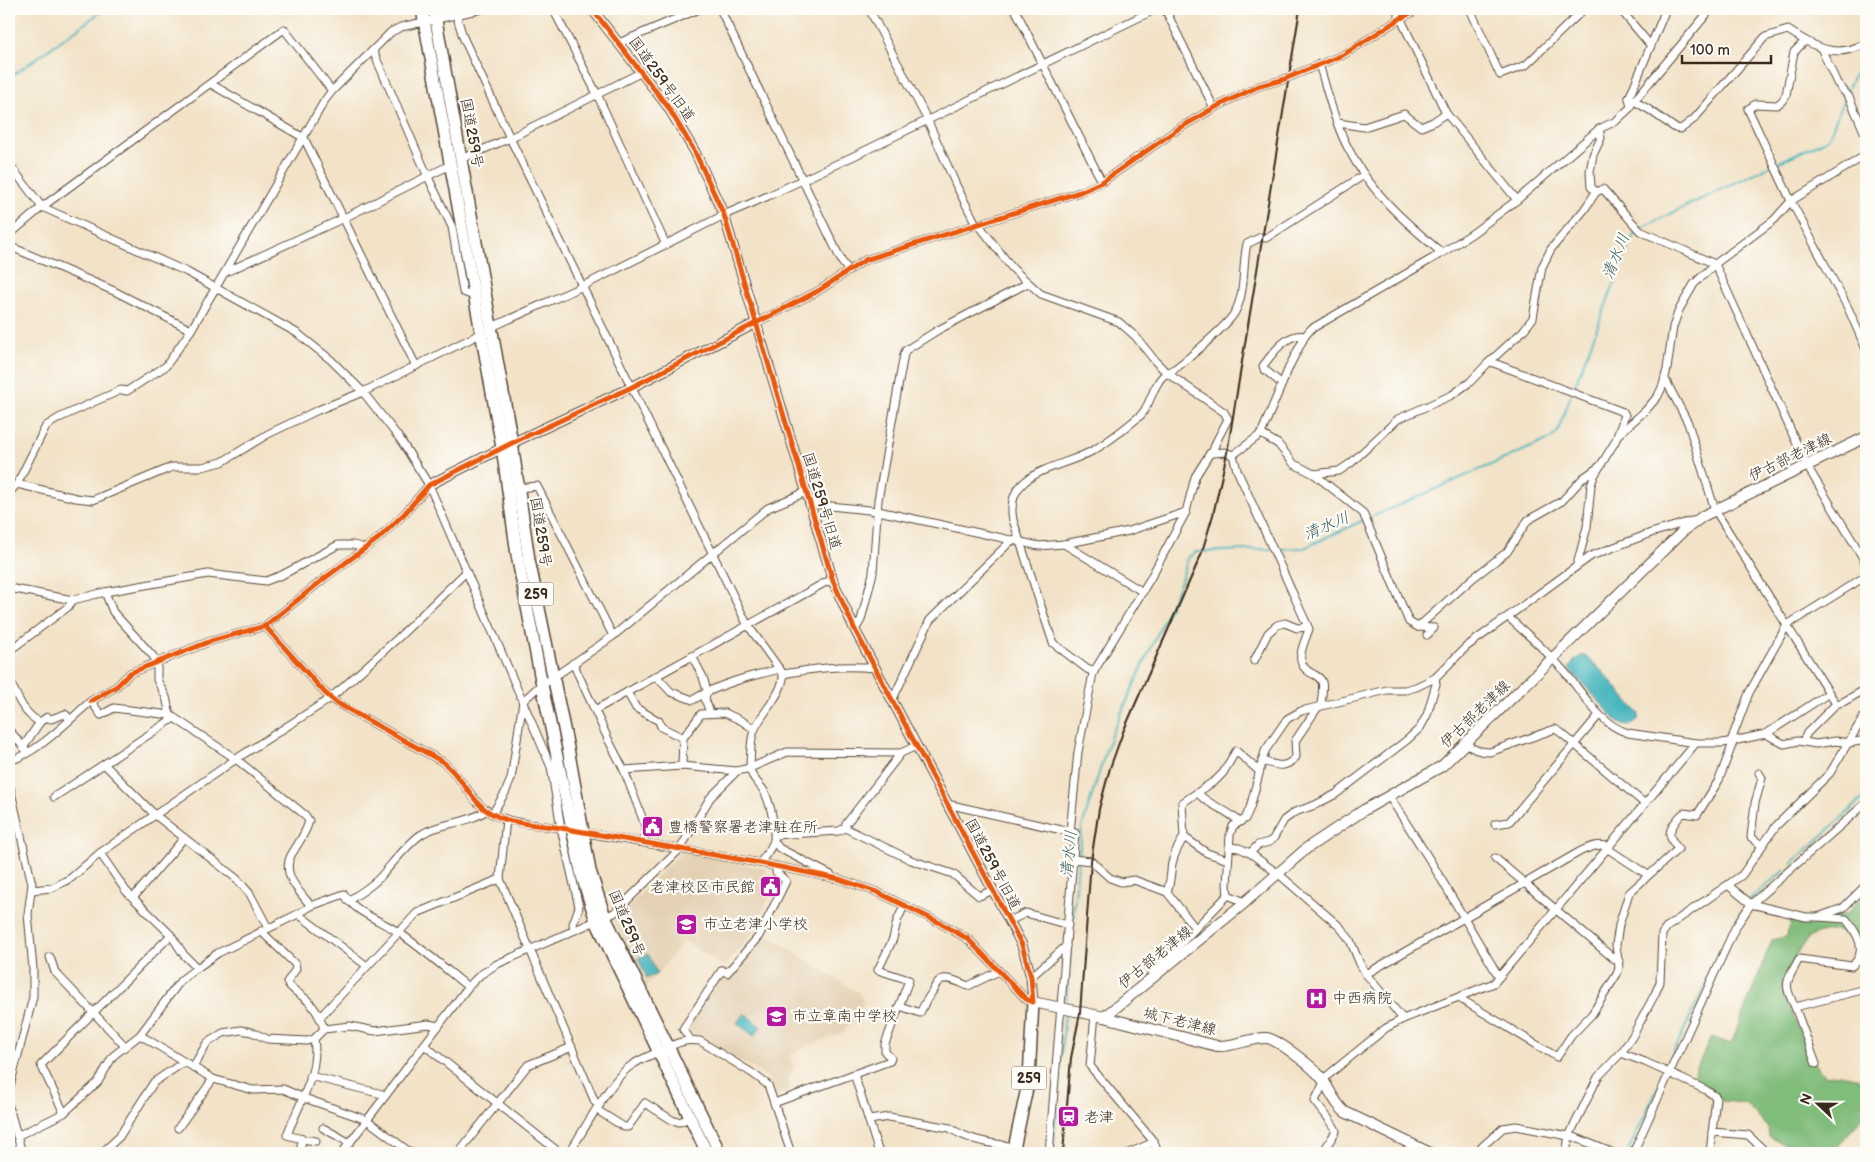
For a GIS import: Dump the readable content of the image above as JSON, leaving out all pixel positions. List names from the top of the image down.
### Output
{
  "streets": {
    "highway": ["国道259号", "259"],
    "main road": ["伊古部老津線", "城下老津線"],
    "street": ["国道259号旧道"]
  },
  "crossings": [
    ["国道259号旧道", "259"],
    ["国道259号旧道", "城下老津線"],
    ["伊古部老津線", "城下老津線"],
    ["259", "城下老津線"]
  ],
  "water": ["清水川"],
  "places": {
    "public building": ["豊橋警察署老津駐在所", "老津校区市民館"],
    "school or university": ["市立老津小学校", "市立章南中学校"],
    "hospital": ["中西病院"],
    "station": ["老津"]
  },
  "scale_bar": "100 m",
  "north": "left"
}
